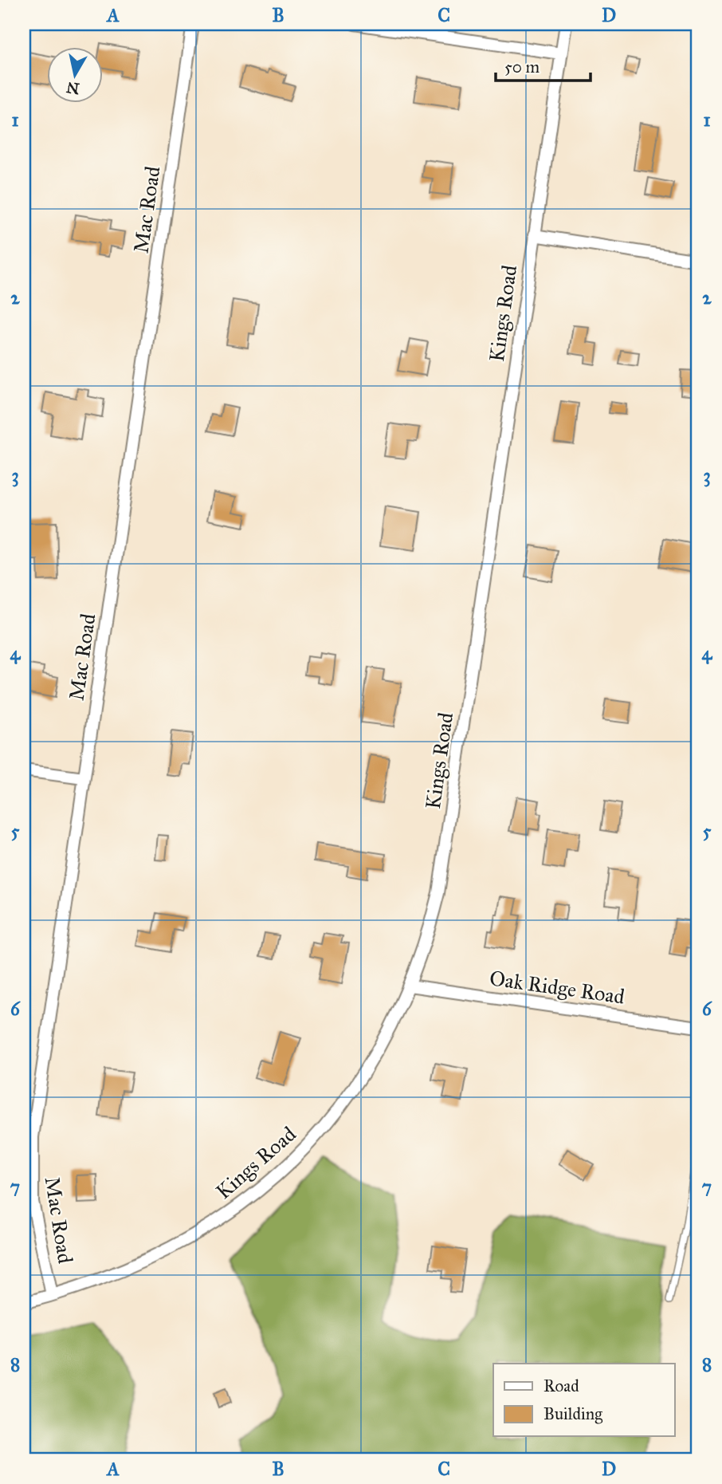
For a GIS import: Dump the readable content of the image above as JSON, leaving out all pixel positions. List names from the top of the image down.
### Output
{
  "streets": {
    "street": ["Mac Road", "Kings Road", "Oak Ridge Road"]
  },
  "crossings": [
    ["Mac Road", "Kings Road"],
    ["Kings Road", "Oak Ridge Road"]
  ],
  "legend": ["Road", "Building"],
  "scale_bar": "50 m",
  "north": "bottom",
  "grid": {
    "columns": [
      "A",
      "B",
      "C",
      "D"
    ],
    "rows": [
      "1",
      "2",
      "3",
      "4",
      "5",
      "6",
      "7",
      "8"
    ]
  }
}
